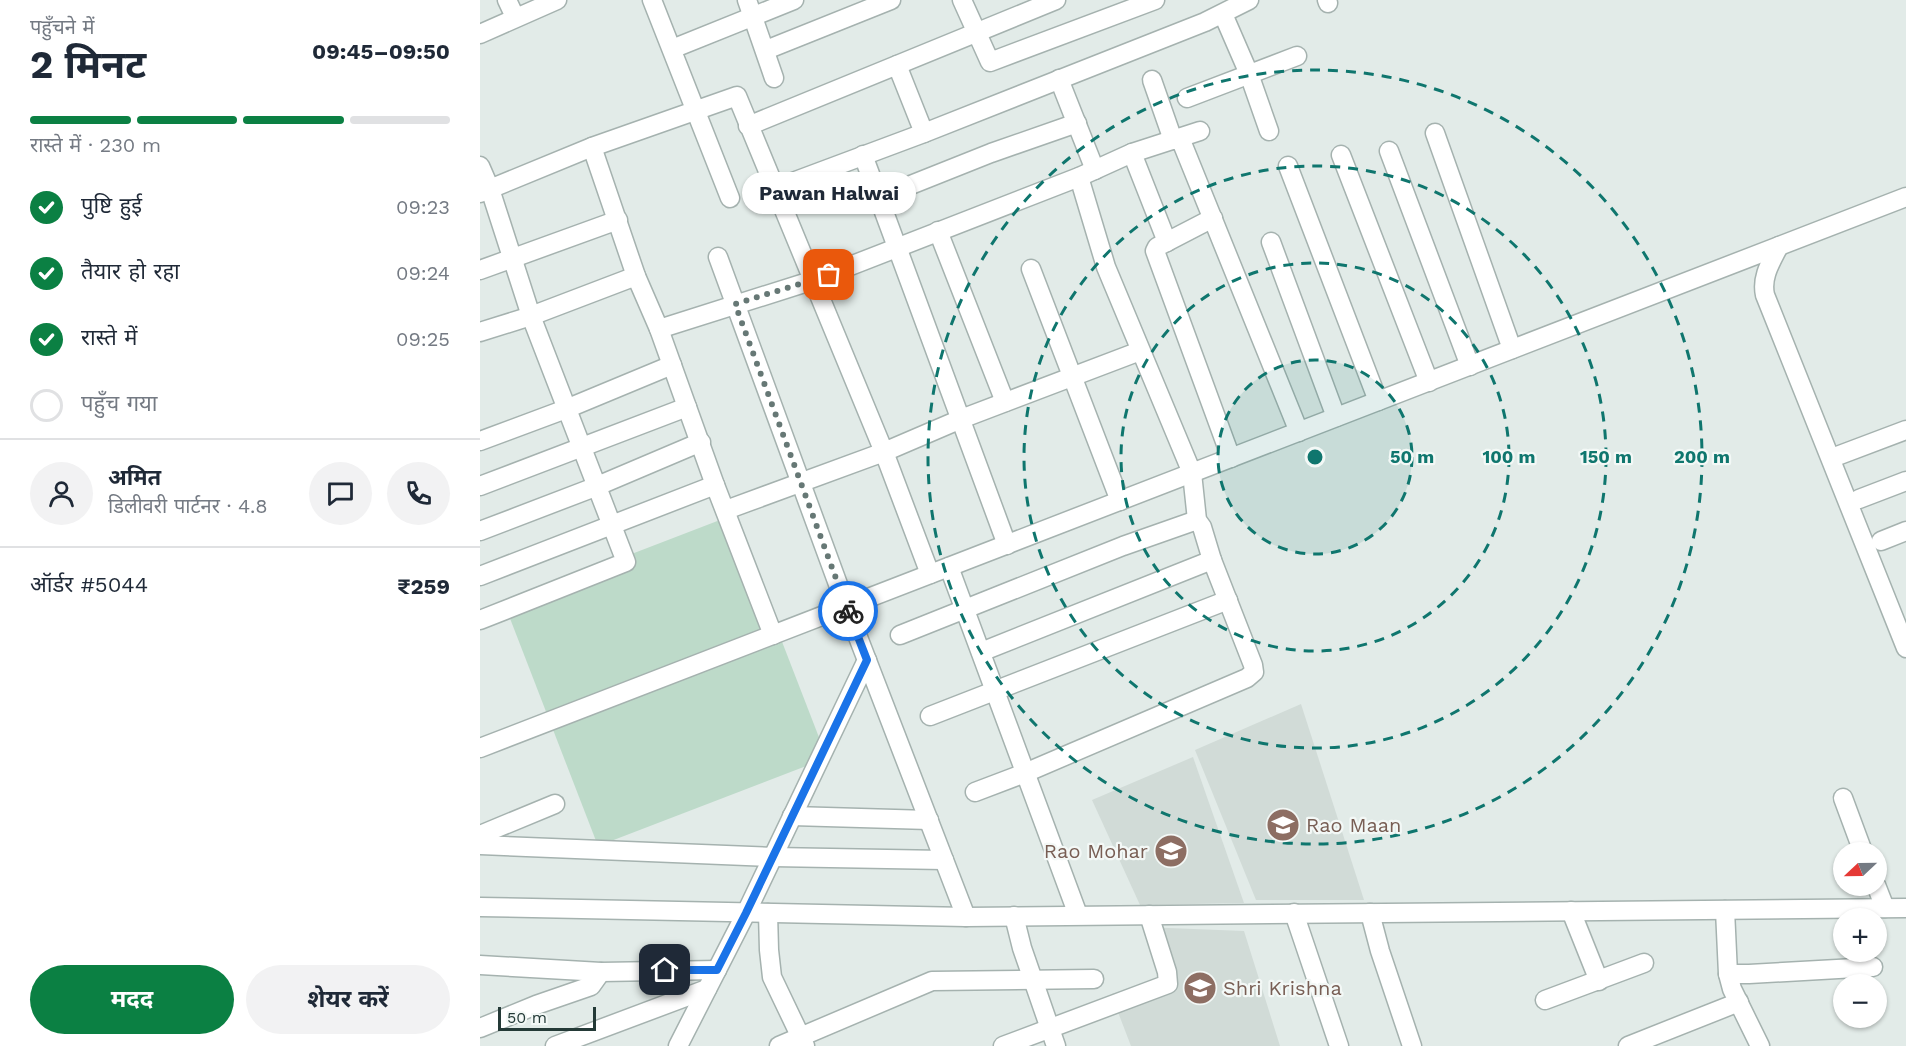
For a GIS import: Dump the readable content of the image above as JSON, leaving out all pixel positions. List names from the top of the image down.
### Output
{
  "places": {
    "other": ["Pawan Halwai"],
    "school or university": ["Rao Maan", "Rao Mohar", "Shri Krishna"]
  },
  "scale_bar": "50 m",
  "north": "left",
  "page": {
    "heading": ["2 मिनट", "पहुँचने में", "09:45–09:50"],
    "panel": [
      "अमित",
      "डिलीवरी पार्टनर · 4.8",
      "ऑर्डर #5044",
      "₹259"
    ],
    "bar": "रास्ते में · 230 m",
    "bubble": "Pawan Halwai",
    "list": [
      ["पुष्टि हुई", "09:23"],
      ["तैयार हो रहा", "09:24"],
      ["रास्ते में", "09:25"],
      "पहुँच गया"
    ],
    "map_buttons": ["+", "−"],
    "buttons": ["मदद", "शेयर करें"],
    "scale": "50 m"
  },
  "rings": [
    "50 m",
    "100 m",
    "150 m",
    "200 m"
  ]
}
